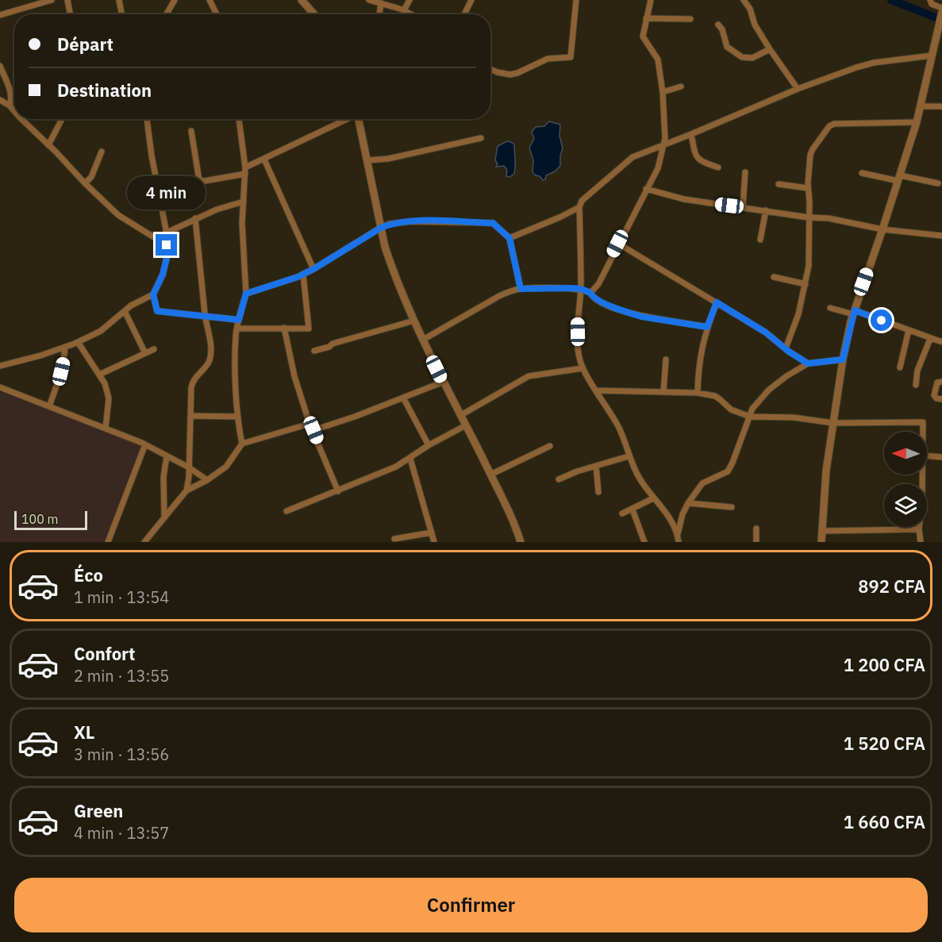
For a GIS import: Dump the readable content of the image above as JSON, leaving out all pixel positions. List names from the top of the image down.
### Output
{
  "scale_bar": "100 m",
  "north": "left",
  "page": {
    "banner": ["Départ", "Destination"],
    "bubble": "4 min",
    "scale": "100 m",
    "list": [
      {
        "name": "Éco",
        "note": "1 min · 13:54",
        "value": "892 CFA"
      },
      {
        "name": "Confort",
        "note": "2 min · 13:55",
        "value": "1 200 CFA"
      },
      {
        "name": "XL",
        "note": "3 min · 13:56",
        "value": "1 520 CFA"
      },
      {
        "name": "Green",
        "note": "4 min · 13:57",
        "value": "1 660 CFA"
      }
    ],
    "buttons": "Confirmer"
  }
}
